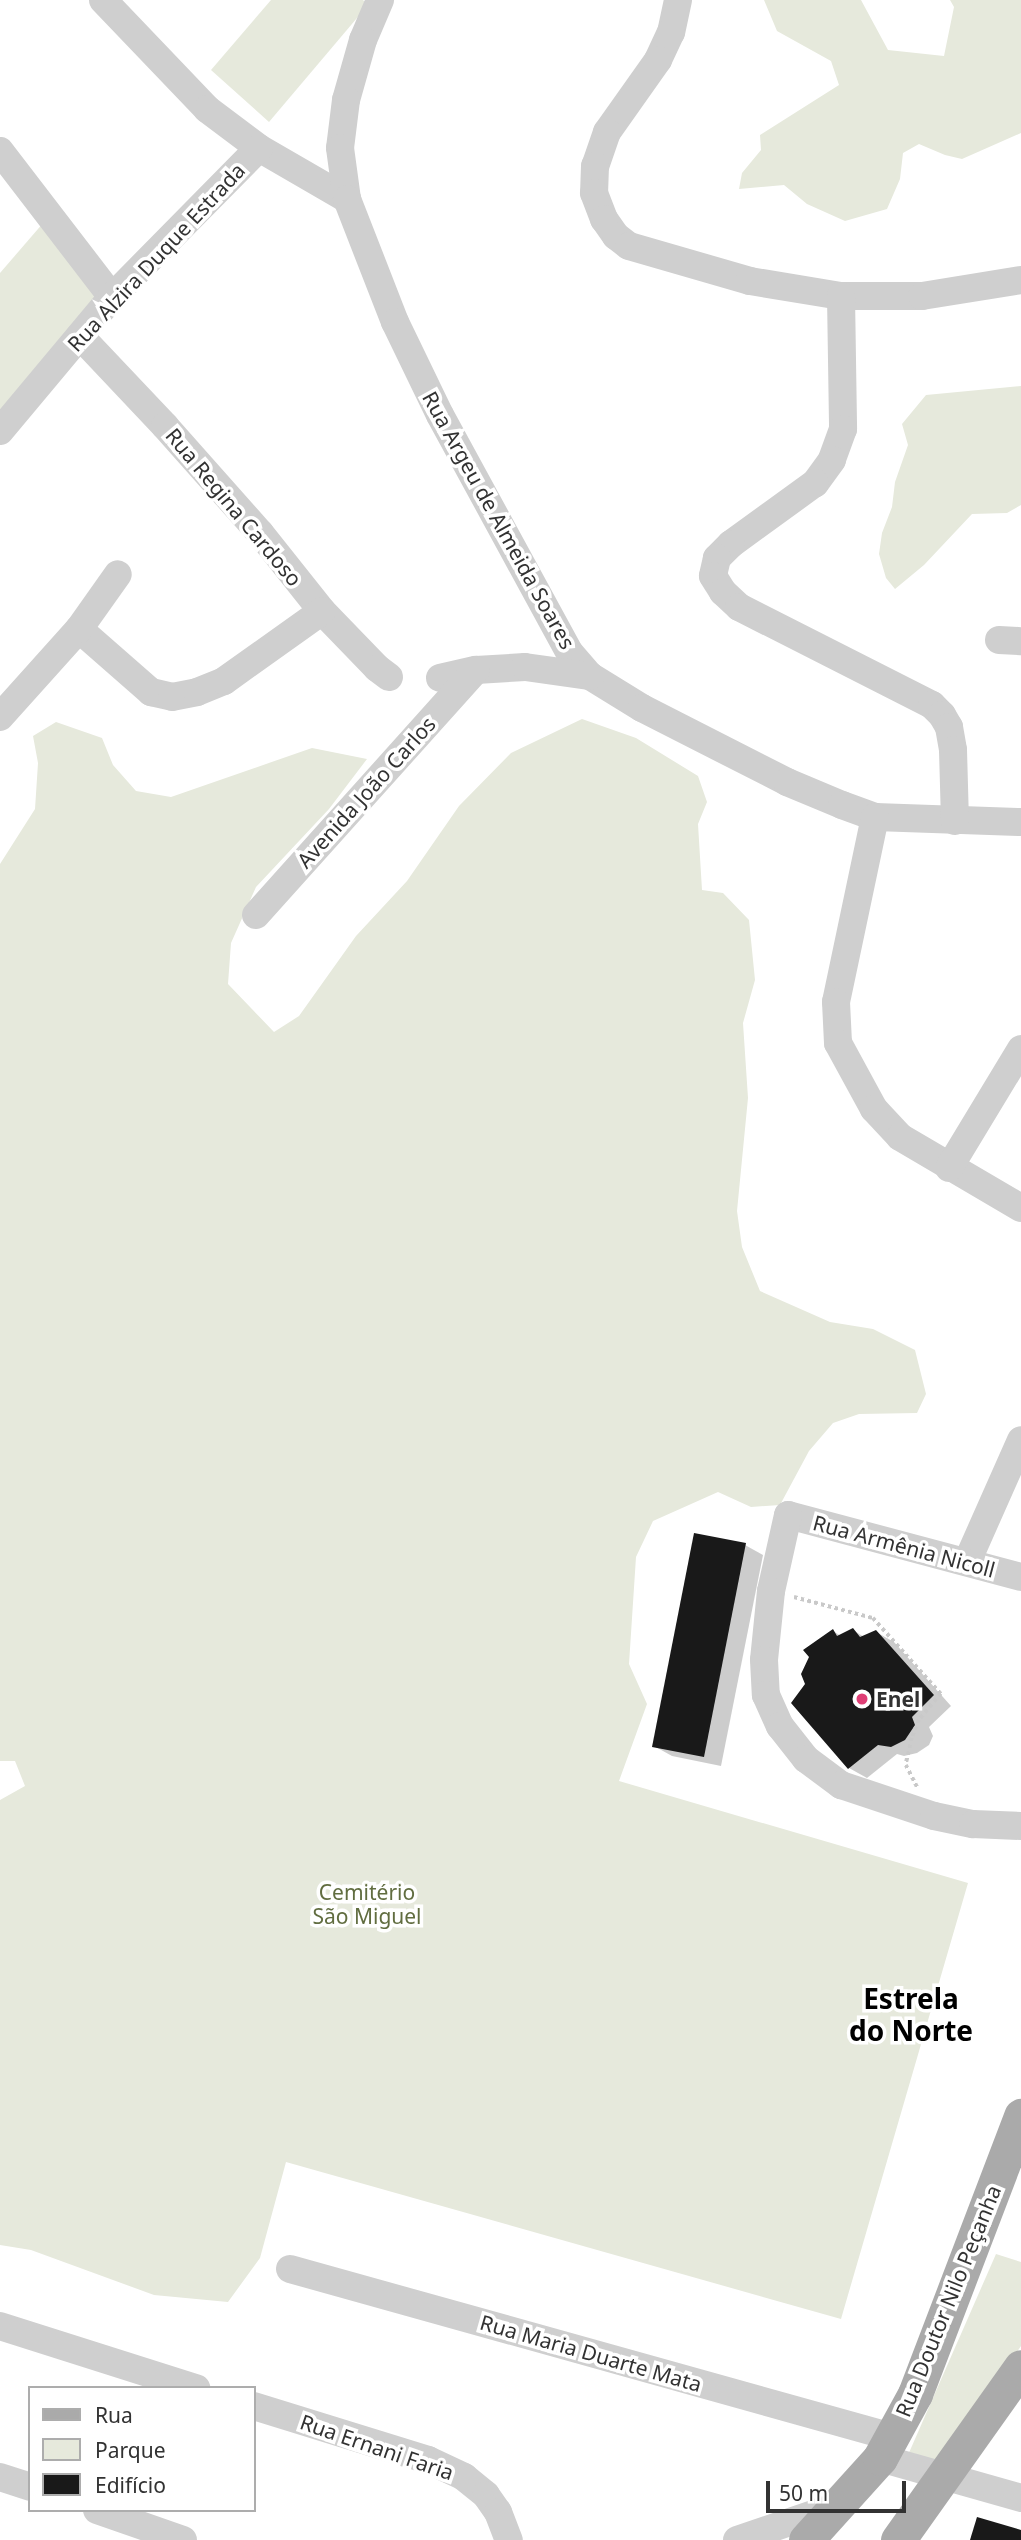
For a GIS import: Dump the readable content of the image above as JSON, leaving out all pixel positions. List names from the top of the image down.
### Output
{
  "streets": {
    "main road": ["Rua Doutor Nilo Peçanha"],
    "street": [
      "Rua Alzira Duque Estrada",
      "Rua Regina Cardoso",
      "Rua Argeu de Almeida Soares",
      "Avenida João Carlos",
      "Rua Armênia Nicoll",
      "Rua Maria Duarte Mata",
      "Rua Ernani Faria"
    ]
  },
  "crossings": [
    ["Rua Alzira Duque Estrada", "Rua Regina Cardoso"],
    ["Rua Doutor Nilo Peçanha", "Rua Maria Duarte Mata"]
  ],
  "districts": ["Estrela do Norte"],
  "parks": ["Cemitério São Miguel"],
  "places": ["Enel"],
  "legend": ["Rua", "Parque", "Edifício"],
  "scale_bar": "50 m"
}
